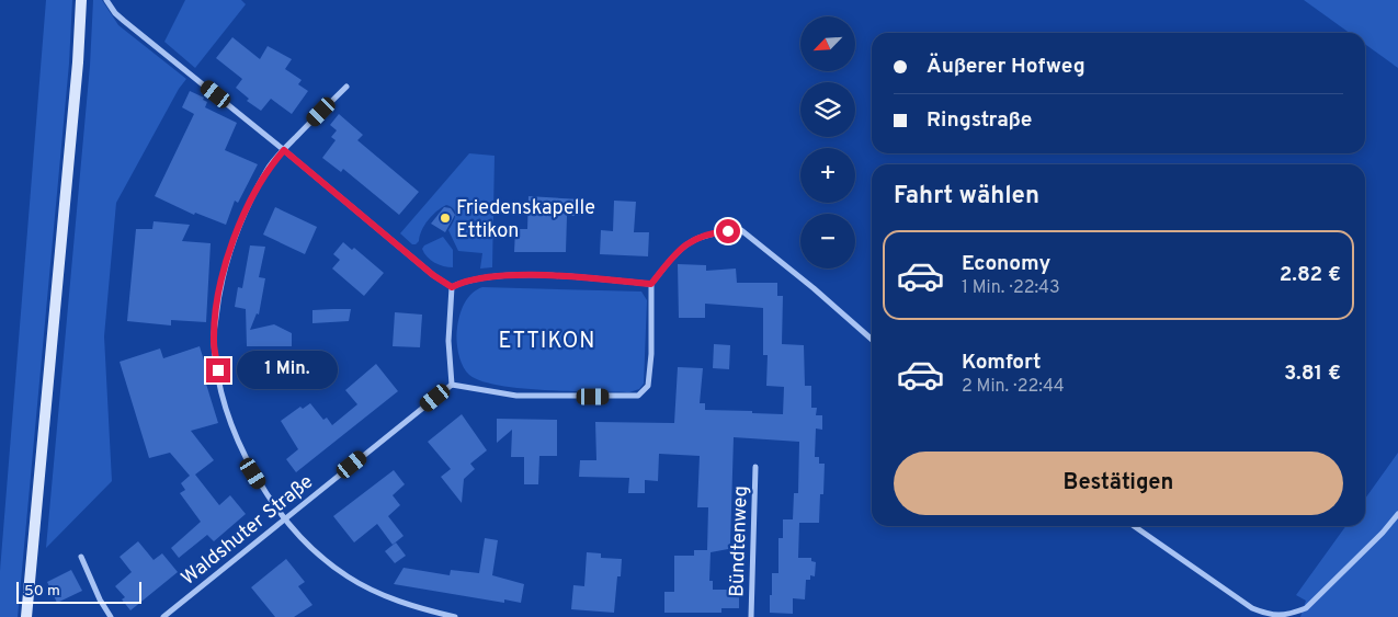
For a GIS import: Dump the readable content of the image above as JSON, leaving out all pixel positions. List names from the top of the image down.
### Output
{
  "streets": {
    "street": ["Waldshuter Straße", "Bündtenweg"]
  },
  "districts": ["ETTIKON"],
  "places": ["Friedenskapelle Ettikon"],
  "scale_bar": "50 m",
  "north": "bottom left",
  "page": {
    "map_buttons": ["+", "−"],
    "banner": ["Äußerer Hofweg", "Ringstraße"],
    "heading": "Fahrt wählen",
    "list": [
      {
        "name": "Economy",
        "note": "1 Min. · 22:43",
        "value": "2.82 €"
      },
      {
        "name": "Komfort",
        "note": "2 Min. · 22:44",
        "value": "3.81 €"
      }
    ],
    "bubble": "1 Min.",
    "buttons": "Bestätigen",
    "scale": "50 m"
  }
}
